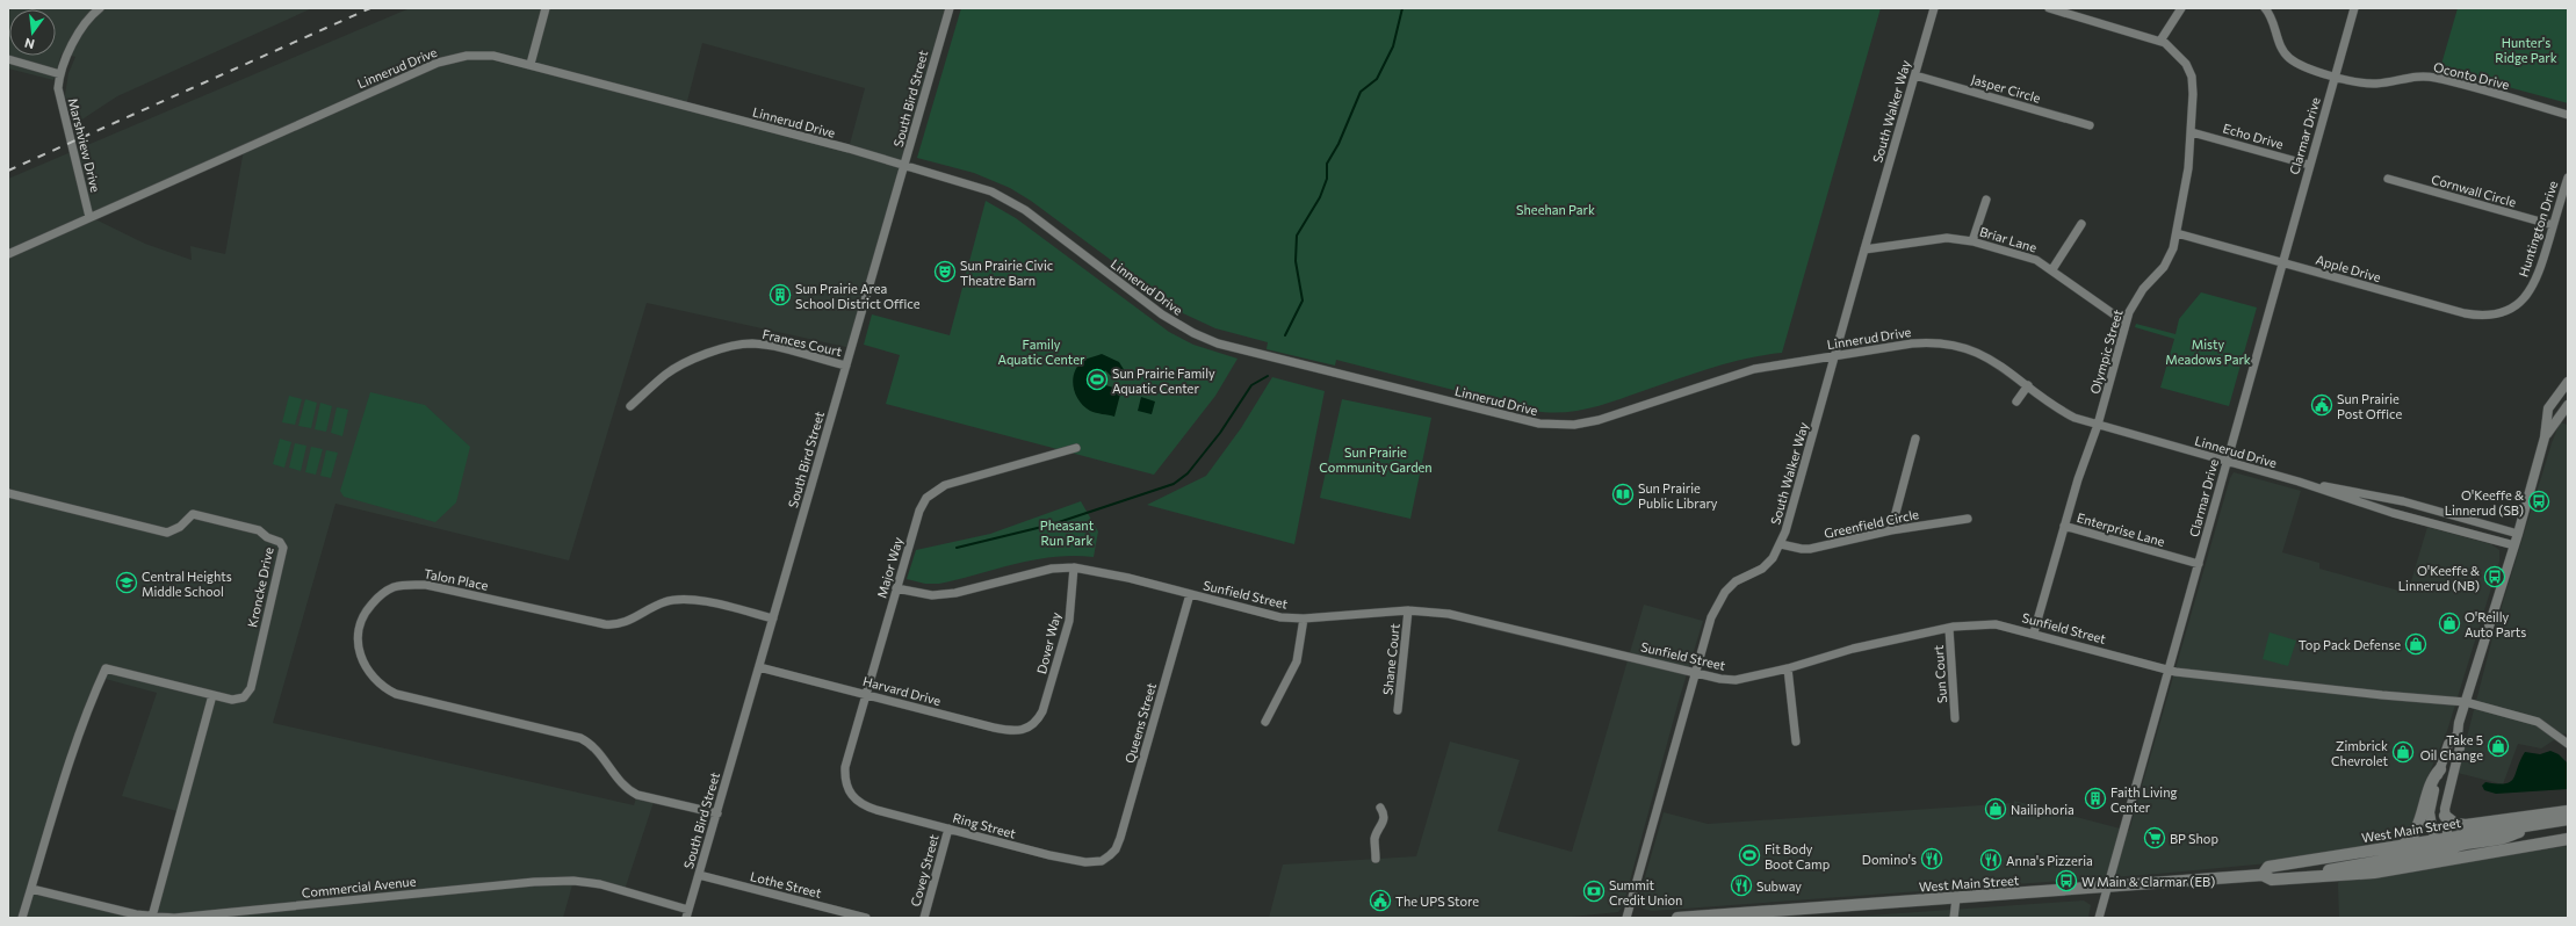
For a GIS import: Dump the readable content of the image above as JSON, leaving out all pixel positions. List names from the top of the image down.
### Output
{
  "streets": {
    "main road": ["West Main Street"],
    "street": [
      "Linnerud Drive",
      "Oconto Drive",
      "Jasper Circle",
      "South Bird Street",
      "South Walker Way",
      "Echo Drive",
      "Clarmar Drive",
      "Marshview Drive",
      "Cornwall Circle",
      "Huntington Drive",
      "Briar Lane",
      "Apple Drive",
      "Frances Court",
      "Olympic Street",
      "Greenfield Circle",
      "Enterprise Lane",
      "Major Way",
      "Talon Place",
      "Kroncke Drive",
      "Sunfield Street",
      "Dover Way",
      "Shane Court",
      "Sun Court",
      "Harvard Drive",
      "Queens Street",
      "Ring Street",
      "Covey Street",
      "Lothe Street",
      "Commercial Avenue"
    ]
  },
  "crossings": [
    ["Linnerud Drive", "South Bird Street"],
    ["Linnerud Drive", "South Walker Way"],
    ["Linnerud Drive", "Clarmar Drive"],
    ["Linnerud Drive", "Marshview Drive"],
    ["Linnerud Drive", "Olympic Street"],
    ["Oconto Drive", "Clarmar Drive"],
    ["Jasper Circle", "South Walker Way"],
    ["South Bird Street", "Frances Court"],
    ["South Bird Street", "Talon Place"],
    ["South Bird Street", "Harvard Drive"],
    ["South Bird Street", "Lothe Street"],
    ["South Bird Street", "Commercial Avenue"],
    ["South Walker Way", "Briar Lane"],
    ["South Walker Way", "Greenfield Circle"],
    ["South Walker Way", "Sunfield Street"],
    ["Echo Drive", "Clarmar Drive"],
    ["Echo Drive", "Olympic Street"],
    ["Clarmar Drive", "Apple Drive"],
    ["Clarmar Drive", "Enterprise Lane"],
    ["Clarmar Drive", "Sunfield Street"],
    ["Clarmar Drive", "West Main Street"],
    ["Cornwall Circle", "Huntington Drive"],
    ["Huntington Drive", "Apple Drive"],
    ["Briar Lane", "Olympic Street"],
    ["Apple Drive", "Olympic Street"],
    ["Olympic Street", "Enterprise Lane"],
    ["Olympic Street", "Sunfield Street"],
    ["Major Way", "Sunfield Street"],
    ["Major Way", "Harvard Drive"],
    ["Major Way", "Ring Street"],
    ["Kroncke Drive", "Commercial Avenue"],
    ["Sunfield Street", "Dover Way"],
    ["Sunfield Street", "Shane Court"],
    ["Sunfield Street", "Sun Court"],
    ["Sunfield Street", "Queens Street"],
    ["Dover Way", "Harvard Drive"],
    ["Queens Street", "Ring Street"],
    ["Ring Street", "Covey Street"]
  ],
  "parks": [
    "Hunter's Ridge Park",
    "Sheehan Park",
    "Family Aquatic Center",
    "Misty Meadows Park",
    "Sun Prairie Community Garden",
    "Pheasant Run Park"
  ],
  "places": {
    "theatre": ["Sun Prairie Civic Theatre Barn"],
    "building": ["Sun Prairie Area School District Office", "Faith Living Center"],
    "sports": ["Sun Prairie Family Aquatic Center", "Fit Body Boot Camp"],
    "public building": ["Sun Prairie Post Office", "The UPS Store"],
    "library": ["Sun Prairie Public Library"],
    "bus stop": ["O'Keeffe & Linnerud (SB)", "O'Keeffe & Linnerud (NB)", "W Main & Clarmar (EB)"],
    "school or university": ["Central Heights Middle School"],
    "shop": [
      "O'Reilly Auto Parts",
      "Top Pack Defense",
      "Take 5 Oil Change",
      "Zimbrick Chevrolet",
      "Nailiphoria"
    ],
    "supermarket": ["BP Shop"],
    "restaurant": ["Domino's", "Anna's Pizzeria", "Subway"],
    "bank": ["Summit Credit Union"]
  },
  "north": "bottom"
}
